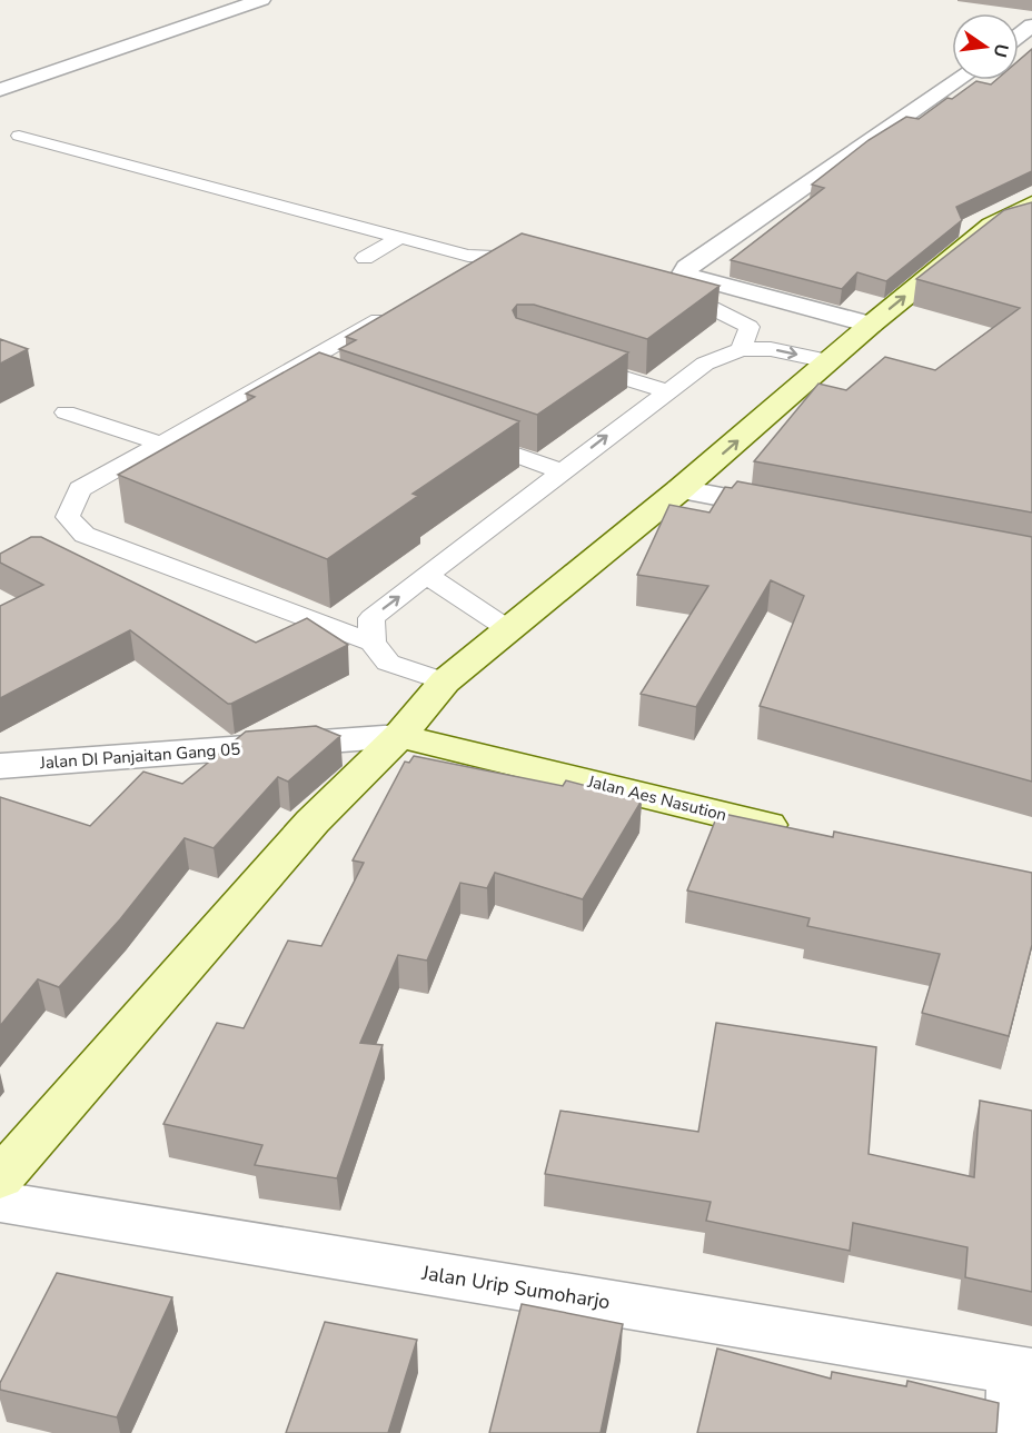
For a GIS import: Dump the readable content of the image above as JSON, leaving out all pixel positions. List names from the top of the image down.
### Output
{
  "streets": {
    "street": ["Jalan DI Panjaitan Gang 05", "Jalan Aes Nasution", "Jalan Urip Sumoharjo"]
  },
  "crossings": [
    ["Jalan DI Panjaitan Gang 05", "Jalan Aes Nasution"]
  ],
  "north": "right"
}
